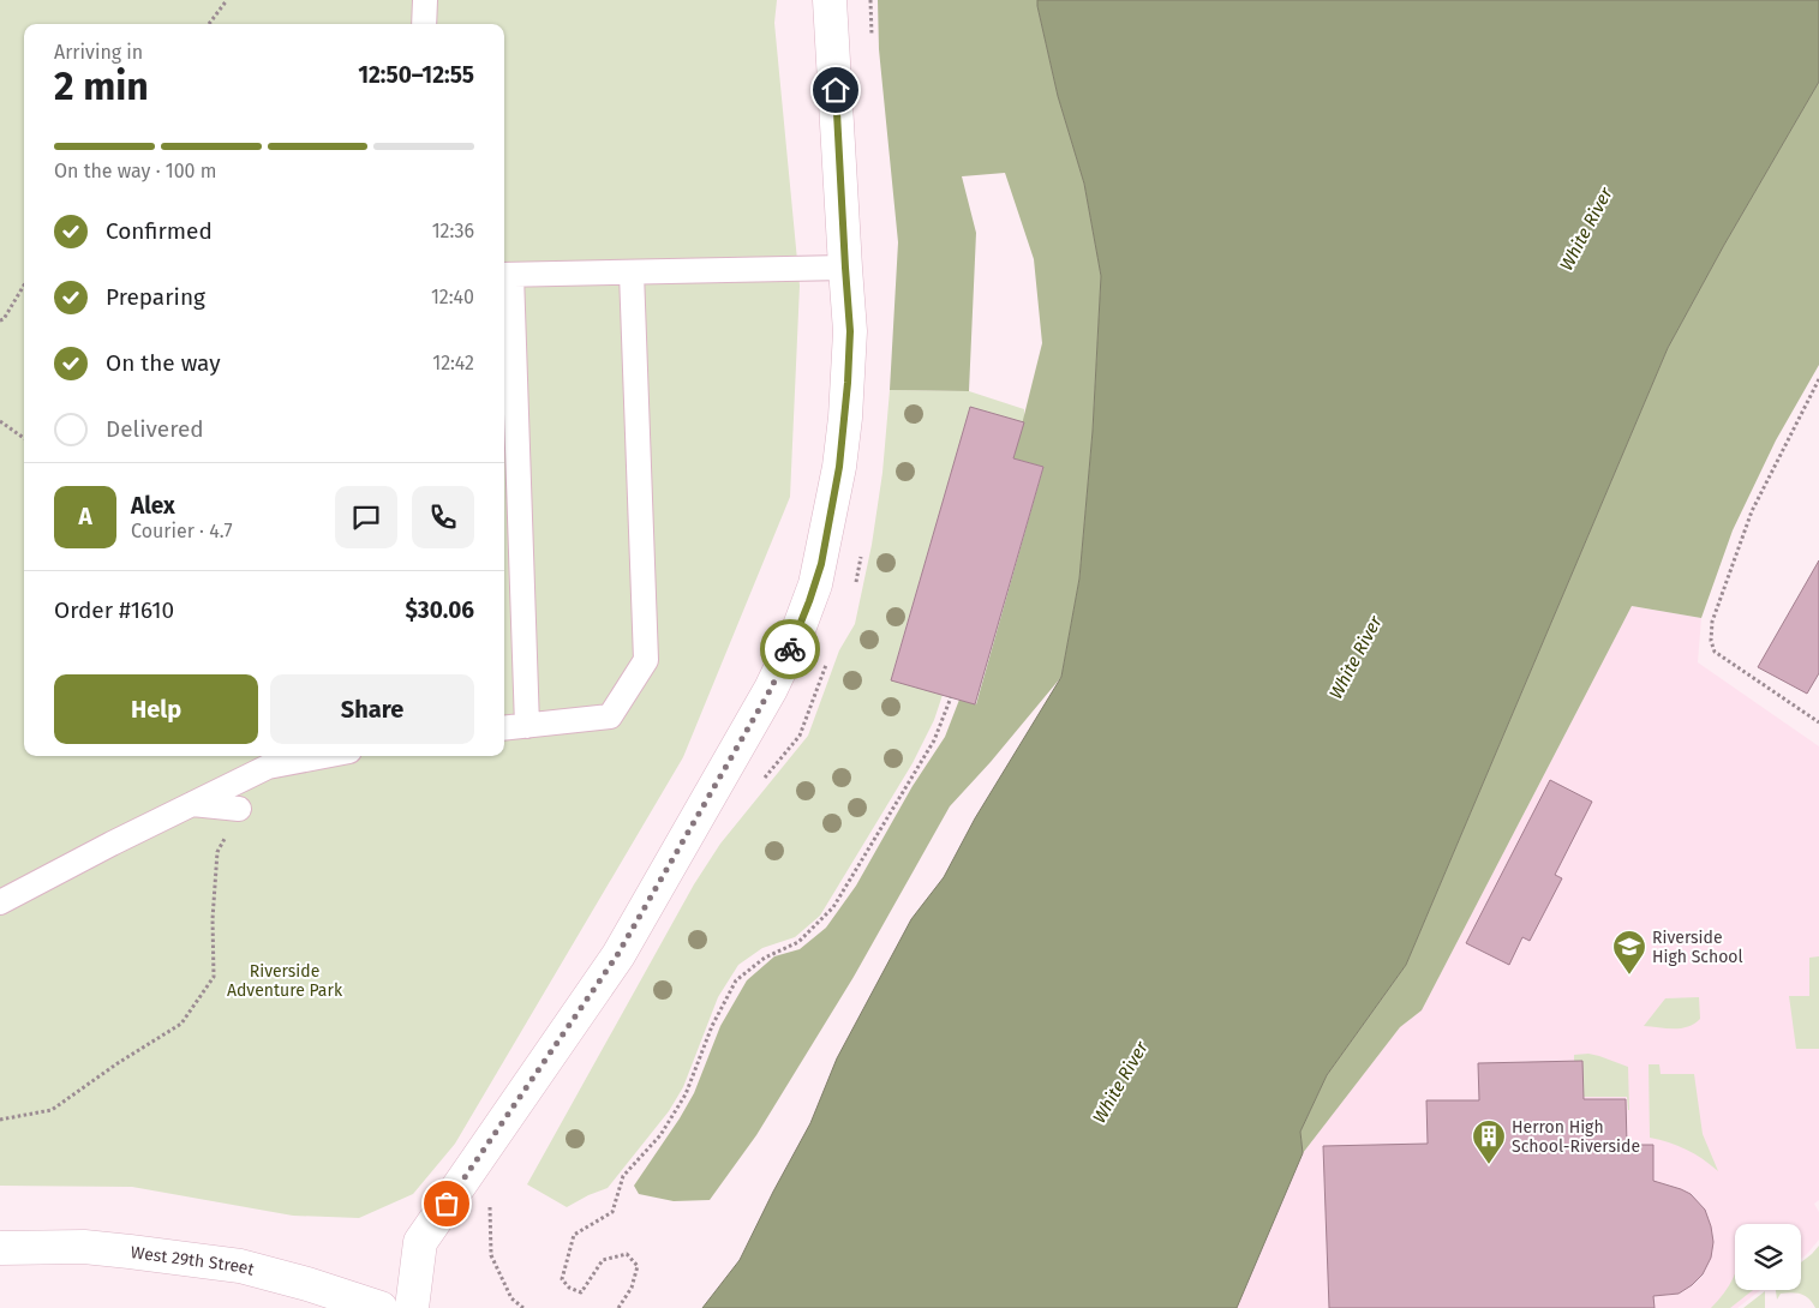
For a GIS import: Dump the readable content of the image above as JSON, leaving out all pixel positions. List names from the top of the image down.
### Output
{
  "streets": {
    "street": ["West 29th Street"]
  },
  "water": ["White River"],
  "parks": ["Riverside Adventure Park"],
  "places": {
    "school or university": ["Riverside High School"],
    "building": ["Herron High School-Riverside"]
  },
  "page": {
    "heading": ["2 min", "Arriving in", "12:50–12:55"],
    "panel": [
      "Alex",
      "Courier · 4.7",
      "Order #1610",
      "$30.06"
    ],
    "bar": "On the way · 100 m",
    "list": [
      ["Confirmed", "12:36"],
      ["Preparing", "12:40"],
      ["On the way", "12:42"],
      "Delivered"
    ],
    "round": "A",
    "buttons": ["Help", "Share"]
  }
}
